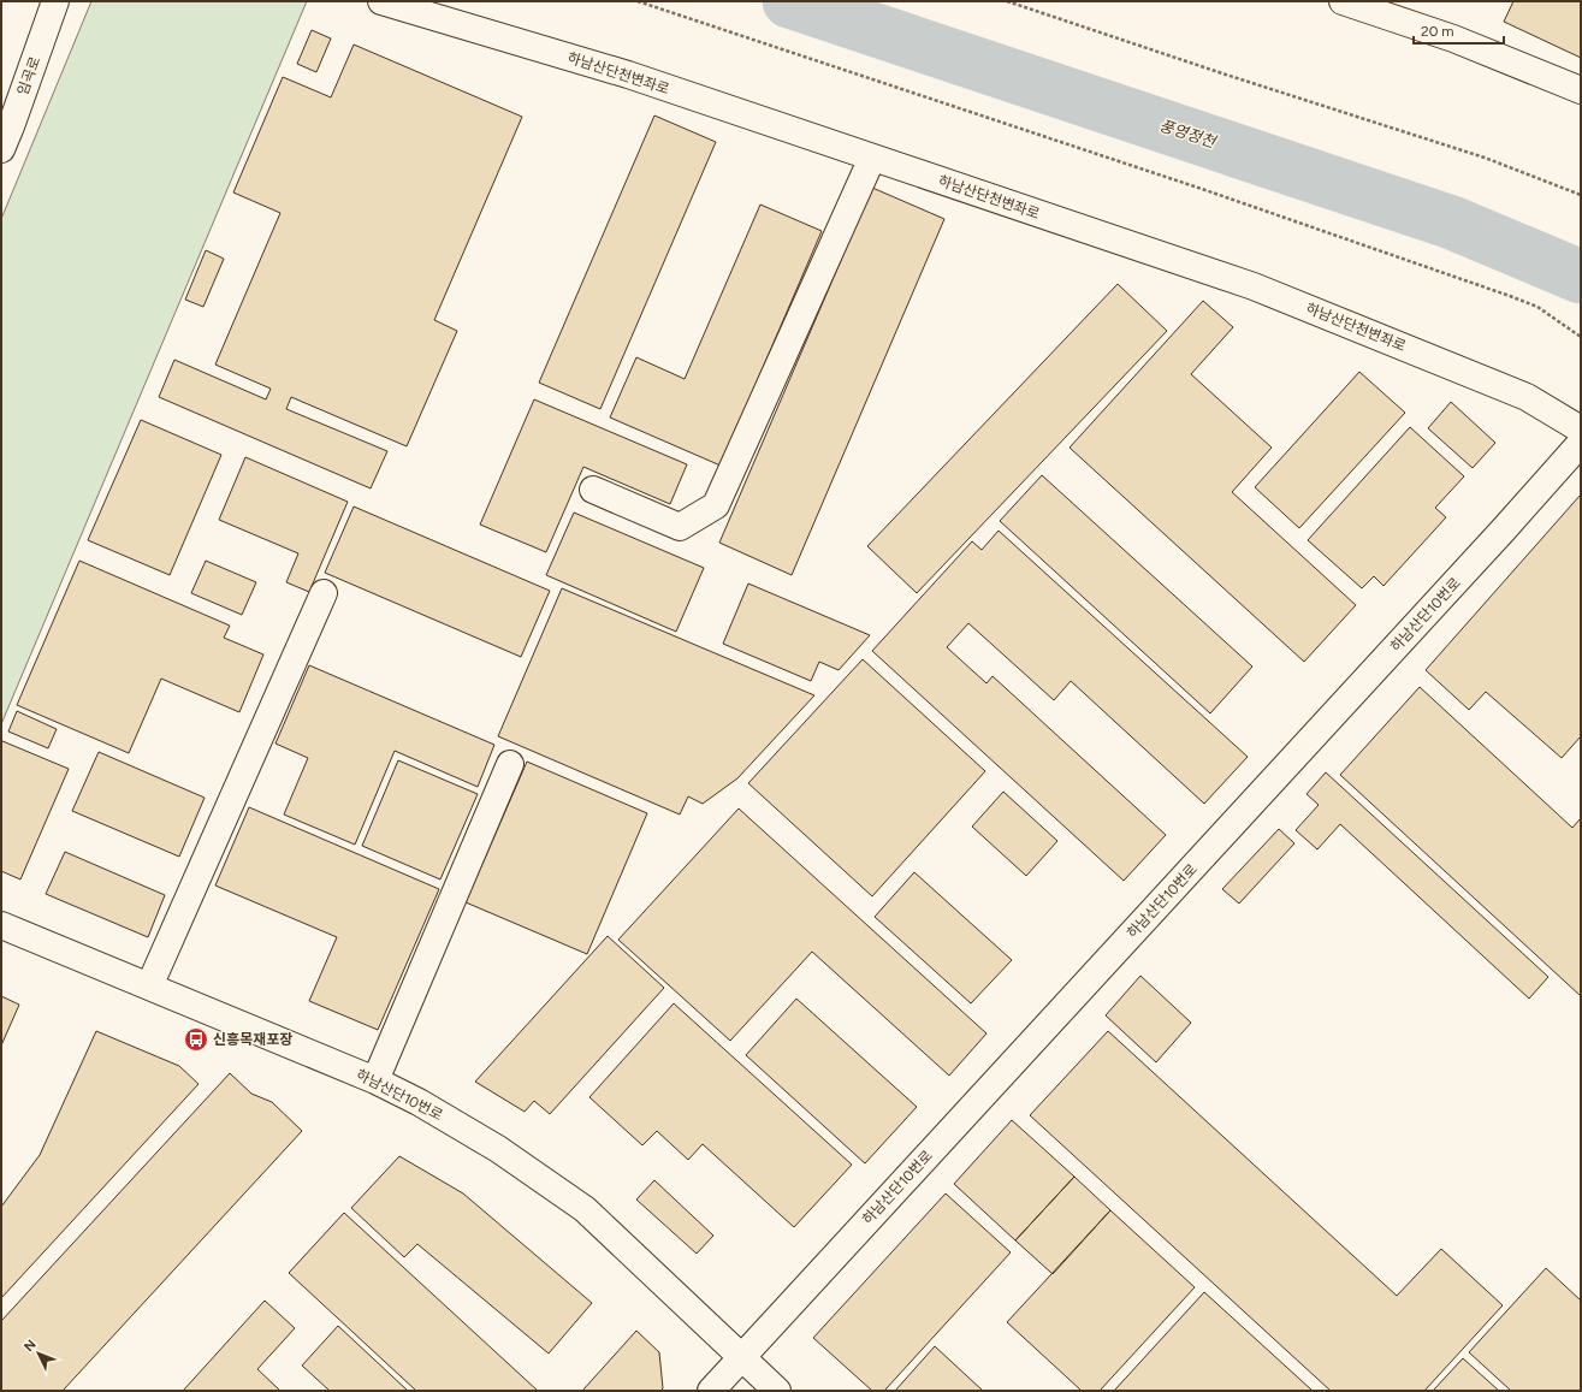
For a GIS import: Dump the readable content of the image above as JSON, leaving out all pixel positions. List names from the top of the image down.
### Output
{
  "streets": {
    "street": ["하남산단천변좌로", "임곡로", "하남산단10번로"]
  },
  "water": ["풍영정천"],
  "places": {
    "bus stop": ["신흥목재포장"]
  },
  "scale_bar": "20 m",
  "north": "top left"
}
